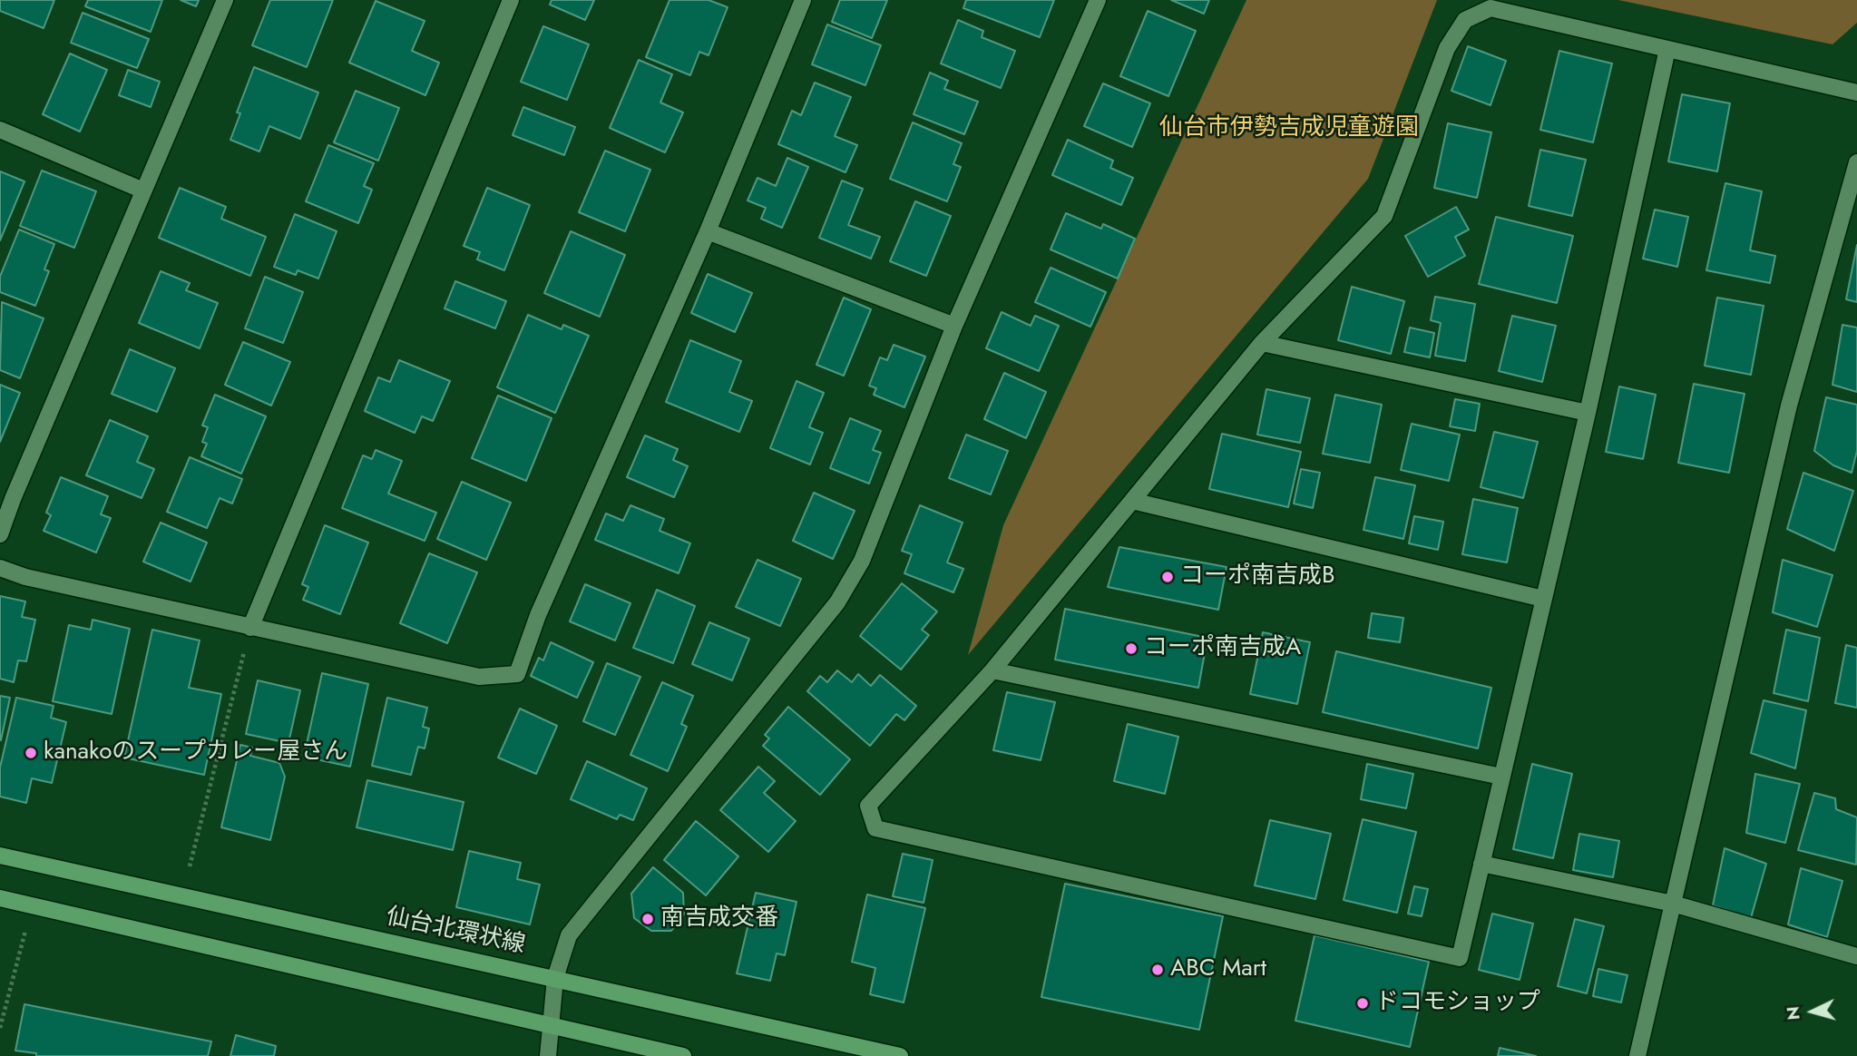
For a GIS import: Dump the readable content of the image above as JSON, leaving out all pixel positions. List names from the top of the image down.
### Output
{
  "streets": {
    "main road": ["仙台北環状線"]
  },
  "parks": ["仙台市伊勢吉成児童遊園"],
  "places": [
    "コーポ南吉成B",
    "コーポ南吉成A",
    "kanakoのスープカレー屋さん",
    "南吉成交番",
    "ABC Mart",
    "ドコモショップ"
  ],
  "north": "left"
}
